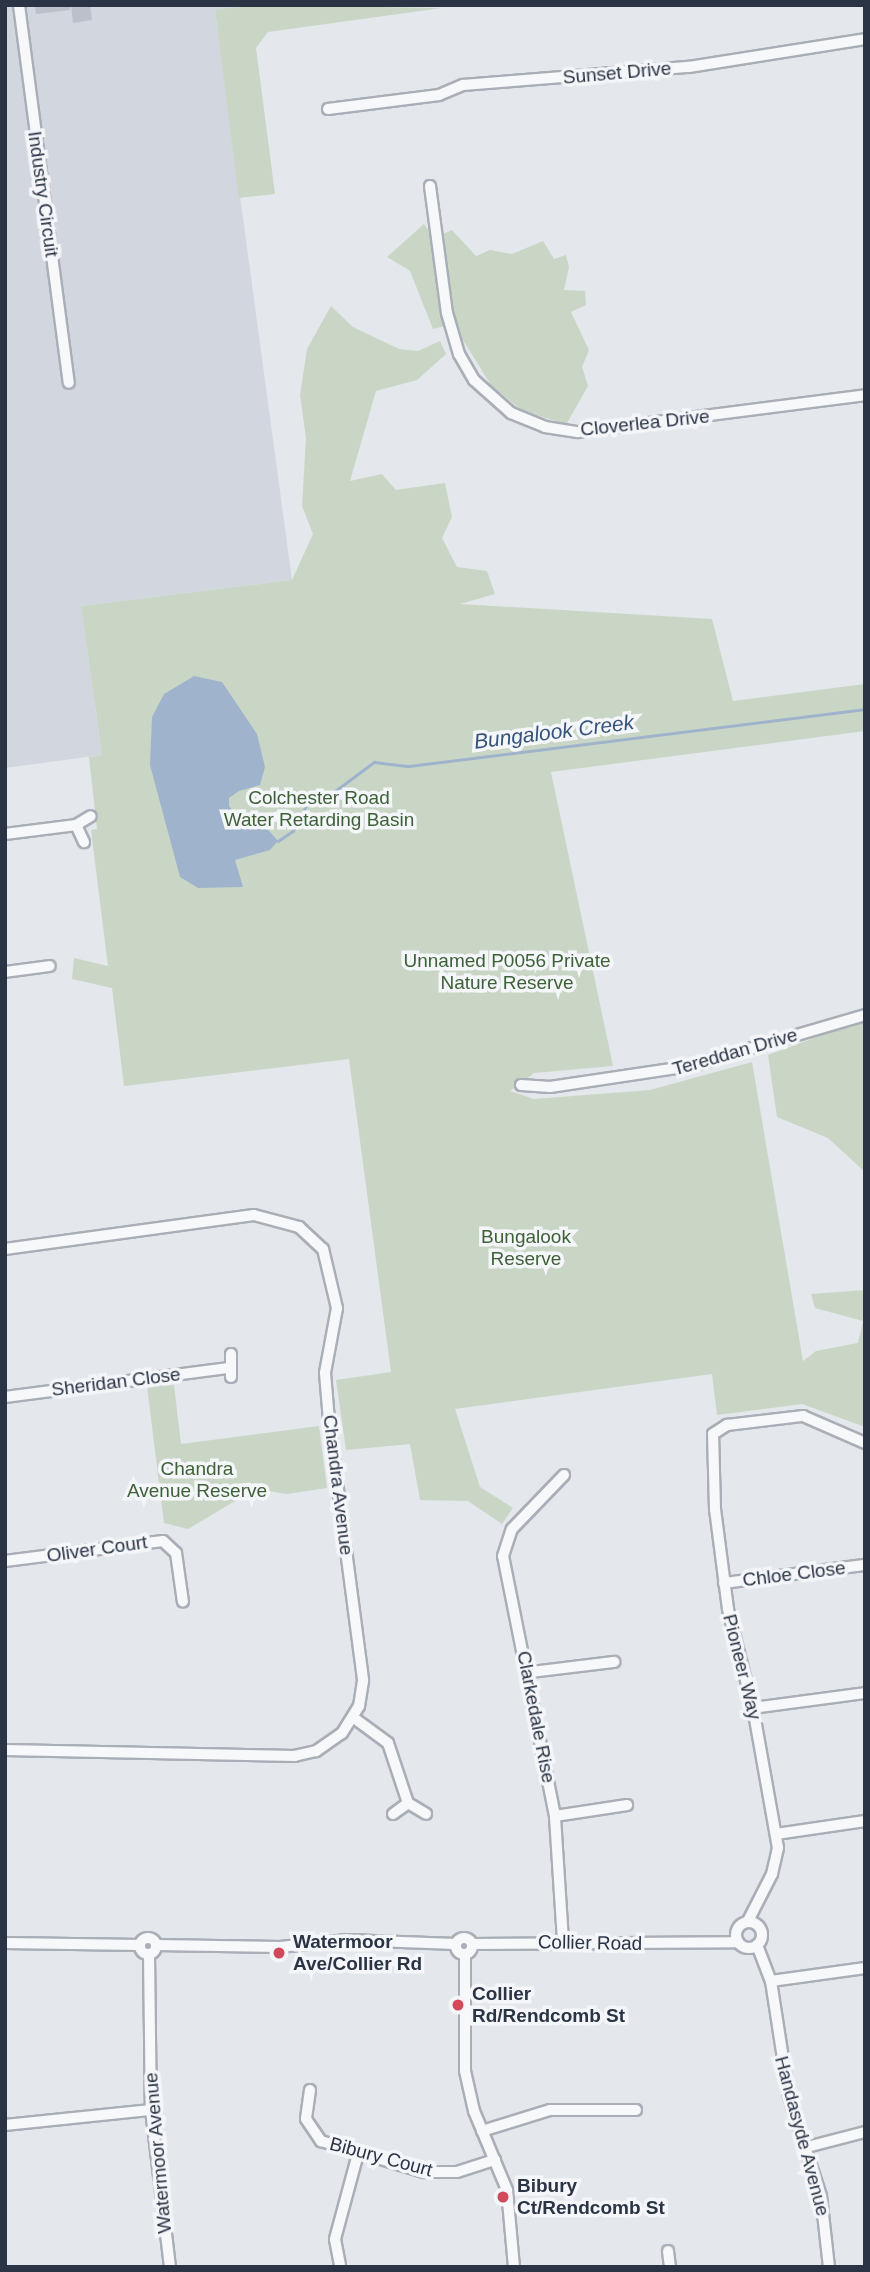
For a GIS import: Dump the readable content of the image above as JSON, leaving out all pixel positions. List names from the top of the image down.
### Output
{
  "streets": {
    "street": [
      "Sunset Drive",
      "Industry Circuit",
      "Cloverlea Drive",
      "Tereddan Drive",
      "Sheridan Close",
      "Chandra Avenue",
      "Oliver Court",
      "Chloe Close",
      "Pioneer Way",
      "Clarkedale Rise",
      "Collier Road",
      "Handasyde Avenue",
      "Watermoor Avenue",
      "Bibury Court"
    ]
  },
  "crossings": [
    ["Chloe Close", "Pioneer Way"],
    ["Pioneer Way", "Collier Road"],
    ["Pioneer Way", "Handasyde Avenue"],
    ["Clarkedale Rise", "Collier Road"],
    ["Collier Road", "Handasyde Avenue"]
  ],
  "water": ["Bungalook Creek"],
  "parks": [
    "Colchester Road Water Retarding Basin",
    "Unnamed P0056 Private Nature Reserve",
    "Bungalook Reserve",
    "Chandra Avenue Reserve"
  ],
  "places": ["Watermoor Ave/Collier Rd", "Collier Rd/Rendcomb St", "Bibury Ct/Rendcomb St"]
}
